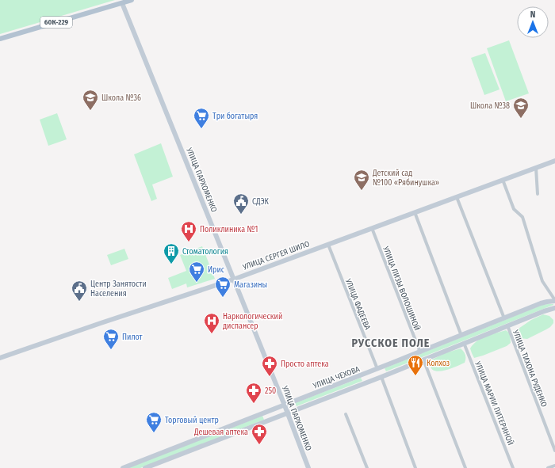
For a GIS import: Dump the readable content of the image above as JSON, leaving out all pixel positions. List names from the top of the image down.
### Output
{
  "streets": {
    "main road": ["60К-229"],
    "street": [
      "УЛИЦА ПАРХОМЕНКО",
      "УЛИЦА СЕРГЕЯ ШИЛО",
      "УЛИЦА ЛИЗЫ ВОЛОШИНОЙ",
      "УЛИЦА ФАДЕЕВА",
      "УЛИЦА ТИХОНА РУДЕНКО",
      "УЛИЦА ЧЕХОВА",
      "УЛИЦА МАРИИ ПИТЕРИНОЙ"
    ]
  },
  "crossings": [
    ["60К-229", "УЛИЦА ПАРХОМЕНКО"],
    ["УЛИЦА ПАРХОМЕНКО", "УЛИЦА СЕРГЕЯ ШИЛО"],
    ["УЛИЦА ПАРХОМЕНКО", "УЛИЦА ЧЕХОВА"],
    ["УЛИЦА СЕРГЕЯ ШИЛО", "УЛИЦА ЛИЗЫ ВОЛОШИНОЙ"],
    ["УЛИЦА СЕРГЕЯ ШИЛО", "УЛИЦА ФАДЕЕВА"],
    ["УЛИЦА ЛИЗЫ ВОЛОШИНОЙ", "УЛИЦА ЧЕХОВА"],
    ["УЛИЦА ФАДЕЕВА", "УЛИЦА ЧЕХОВА"],
    ["УЛИЦА ТИХОНА РУДЕНКО", "УЛИЦА ЧЕХОВА"],
    ["УЛИЦА ЧЕХОВА", "УЛИЦА МАРИИ ПИТЕРИНОЙ"]
  ],
  "districts": ["РУССКОЕ ПОЛЕ"],
  "places": {
    "school or university": ["Школа №36", "Школа №38", "Детский сад №100 «Рябинушка»"],
    "supermarket": [
      "Три богатыря",
      "Ирис",
      "Магазины",
      "Пилот",
      "Торговый центр"
    ],
    "public building": ["СДЭК", "Центр Занятости Населения"],
    "hospital": ["Поликлиника №1", "Наркологический диспансер"],
    "building": ["Стоматология"],
    "restaurant": ["Колхоз"],
    "pharmacy": ["Просто аптека", "250", "Дешевая аптека"]
  },
  "north": "top"
}
